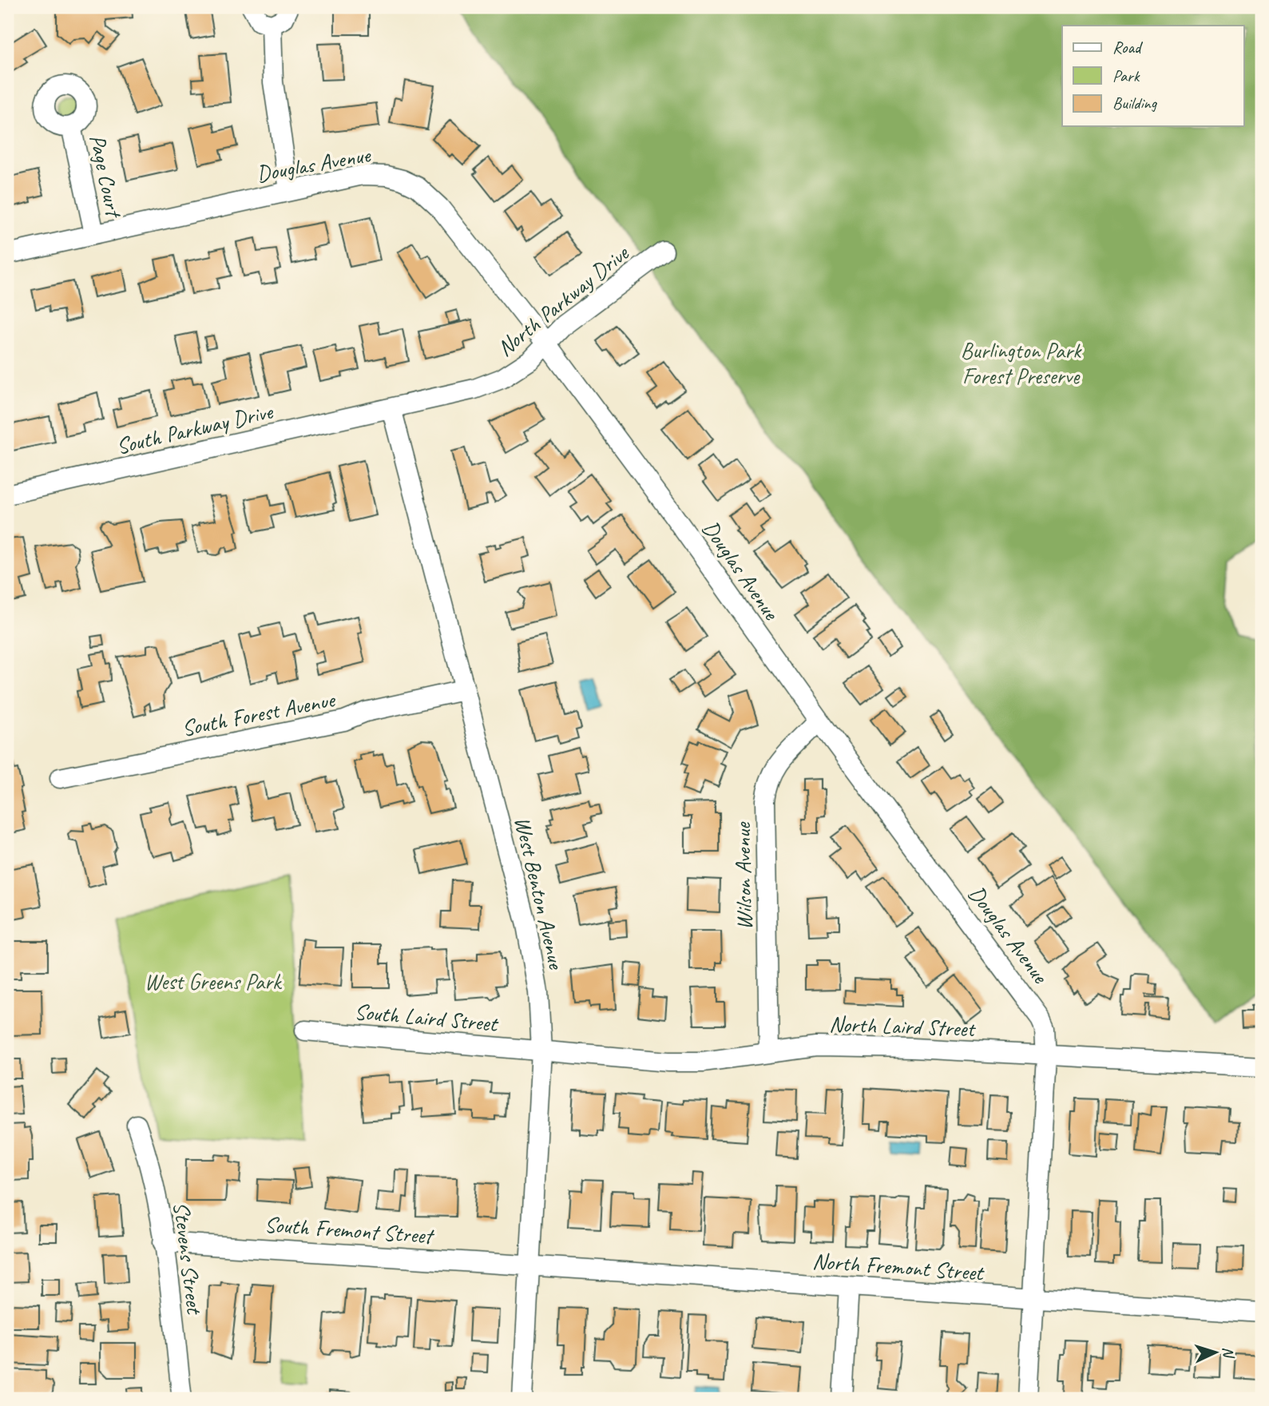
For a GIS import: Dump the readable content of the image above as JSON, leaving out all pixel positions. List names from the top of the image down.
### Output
{
  "streets": {
    "street": [
      "Douglas Avenue",
      "Page Court",
      "North Parkway Drive",
      "South Parkway Drive",
      "South Forest Avenue",
      "Wilson Avenue",
      "West Benton Avenue",
      "South Laird Street",
      "North Laird Street",
      "South Fremont Street",
      "Stevens Street",
      "North Fremont Street"
    ]
  },
  "crossings": [
    ["Douglas Avenue", "Page Court"],
    ["Douglas Avenue", "North Parkway Drive"],
    ["Douglas Avenue", "Wilson Avenue"],
    ["Douglas Avenue", "North Laird Street"],
    ["Douglas Avenue", "North Fremont Street"],
    ["North Parkway Drive", "South Parkway Drive"],
    ["North Parkway Drive", "West Benton Avenue"],
    ["South Parkway Drive", "West Benton Avenue"],
    ["South Forest Avenue", "West Benton Avenue"],
    ["Wilson Avenue", "North Laird Street"],
    ["West Benton Avenue", "South Laird Street"],
    ["West Benton Avenue", "North Laird Street"],
    ["West Benton Avenue", "South Fremont Street"],
    ["West Benton Avenue", "North Fremont Street"],
    ["South Laird Street", "North Laird Street"],
    ["South Fremont Street", "Stevens Street"],
    ["South Fremont Street", "North Fremont Street"]
  ],
  "parks": ["Burlington Park Forest Preserve", "West Greens Park"],
  "legend": ["Road", "Park", "Building"],
  "north": "right"
}
